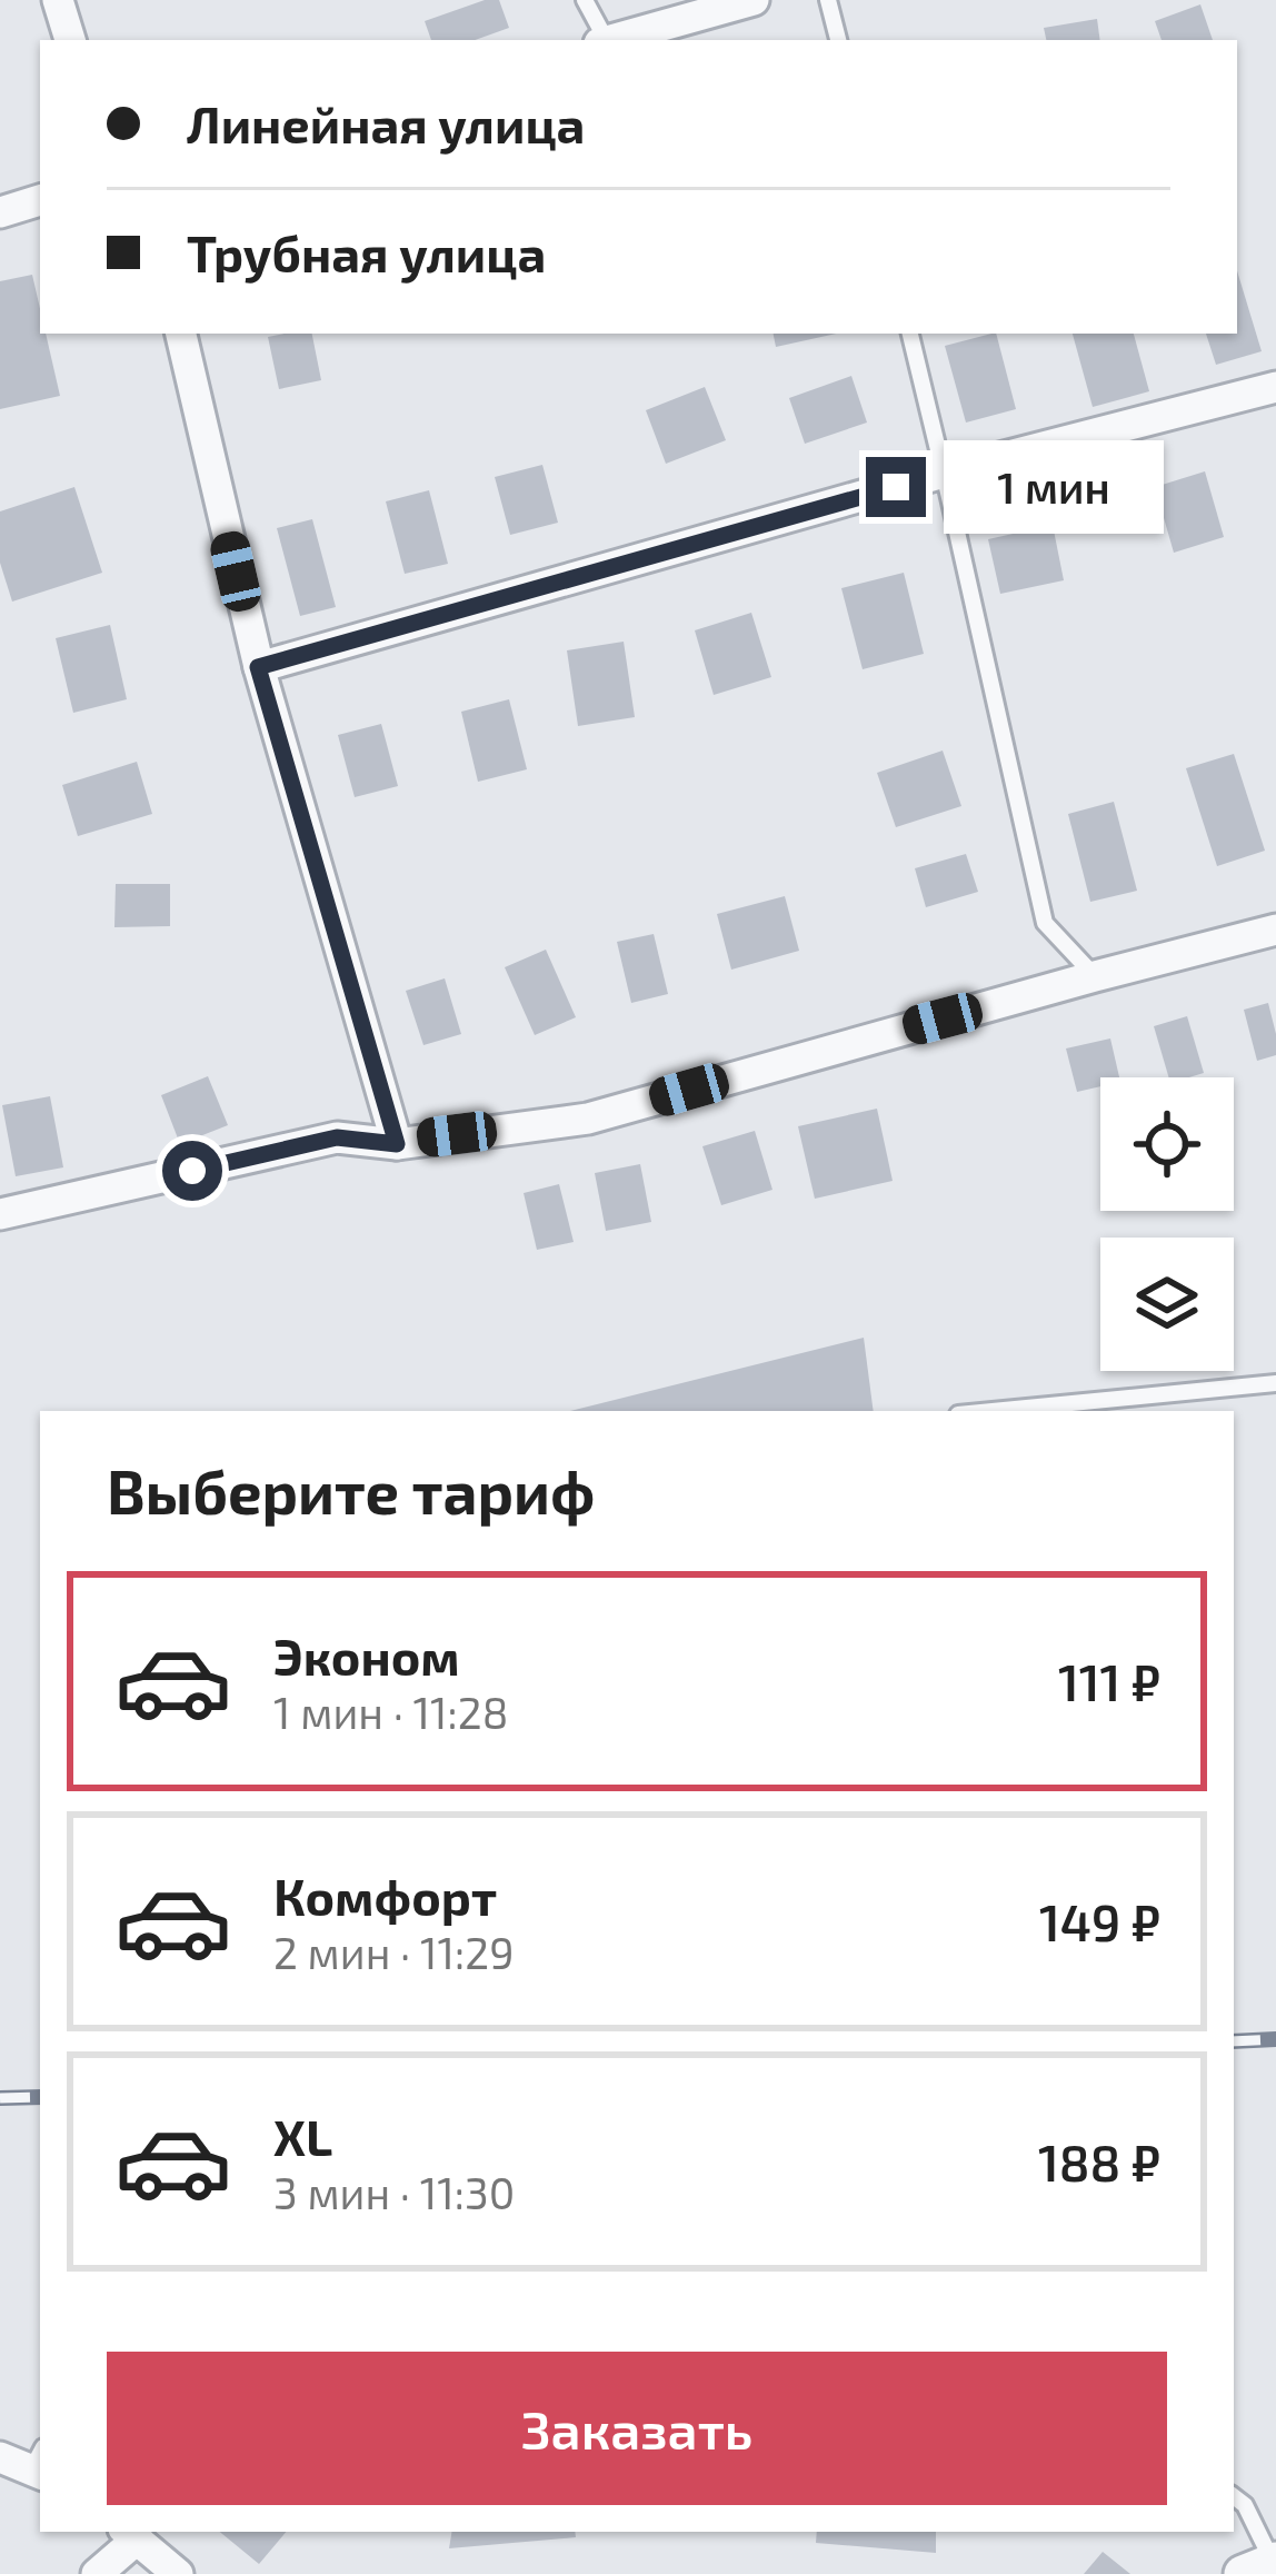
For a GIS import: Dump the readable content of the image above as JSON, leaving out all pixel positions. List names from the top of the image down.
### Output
{
  "page": {
    "banner": ["Линейная улица", "Трубная улица"],
    "bubble": "1 мин",
    "heading": "Выберите тариф",
    "list": [
      {
        "name": "Эконом",
        "note": "1 мин · 11:28",
        "value": "111 ₽"
      },
      {
        "name": "Комфорт",
        "note": "2 мин · 11:29",
        "value": "149 ₽"
      },
      {
        "name": "XL",
        "note": "3 мин · 11:30",
        "value": "188 ₽"
      }
    ],
    "buttons": "Заказать"
  }
}
